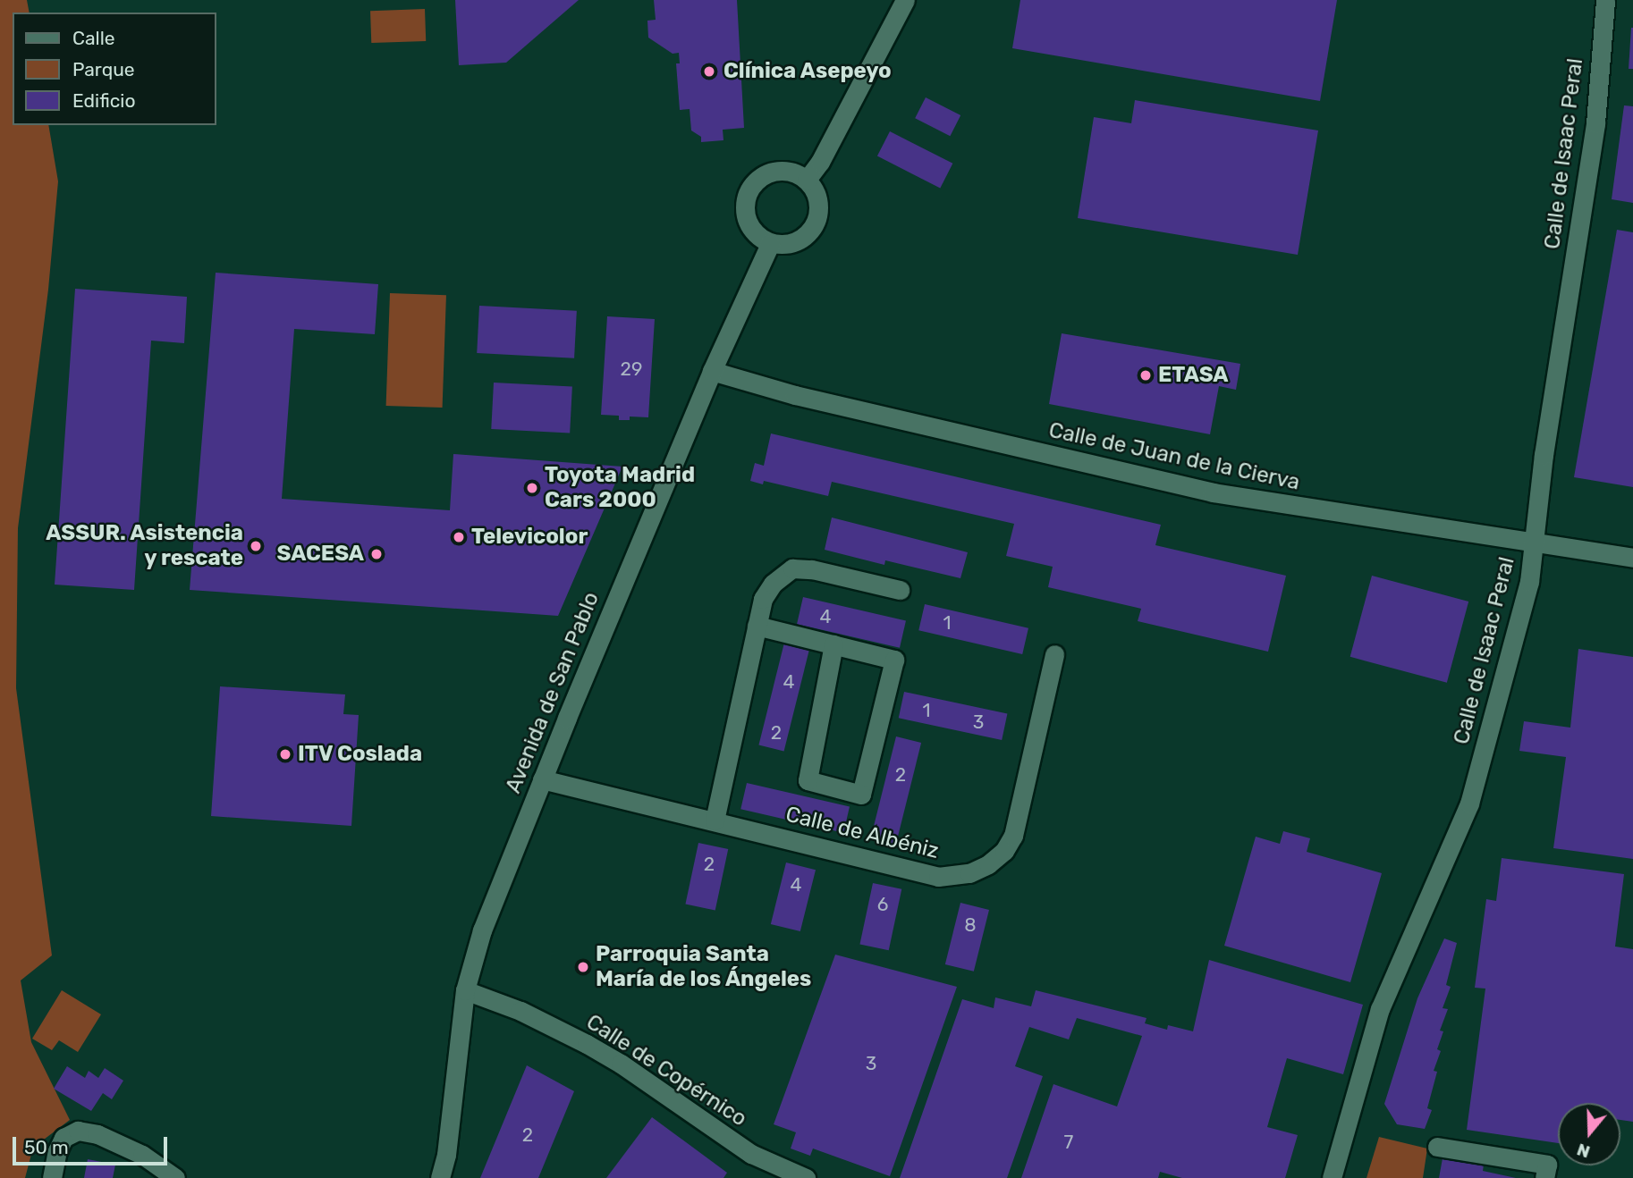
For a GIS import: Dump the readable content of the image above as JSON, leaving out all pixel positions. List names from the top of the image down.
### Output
{
  "streets": {
    "street": [
      "Calle de Isaac Peral",
      "Calle de Juan de la Cierva",
      "Avenida de San Pablo",
      "Calle de Albéniz",
      "Calle de Copérnico"
    ]
  },
  "crossings": [
    ["Calle de Isaac Peral", "Calle de Juan de la Cierva"],
    ["Calle de Juan de la Cierva", "Avenida de San Pablo"],
    ["Avenida de San Pablo", "Calle de Albéniz"],
    ["Avenida de San Pablo", "Calle de Copérnico"]
  ],
  "places": [
    "Clínica Asepeyo",
    "ETASA",
    "Toyota Madrid Cars 2000",
    "Televicolor",
    "ASSUR. Asistencia y rescate",
    "SACESA",
    "ITV Coslada",
    "Parroquia Santa María de los Ángeles"
  ],
  "house_numbers": [
    "29",
    "4",
    "1",
    "4",
    "1",
    "3",
    "2",
    "2",
    "2",
    "4",
    "6",
    "8",
    "3",
    "2",
    "7"
  ],
  "legend": ["Calle", "Parque", "Edificio"],
  "scale_bar": "50 m",
  "north": "bottom"
}
